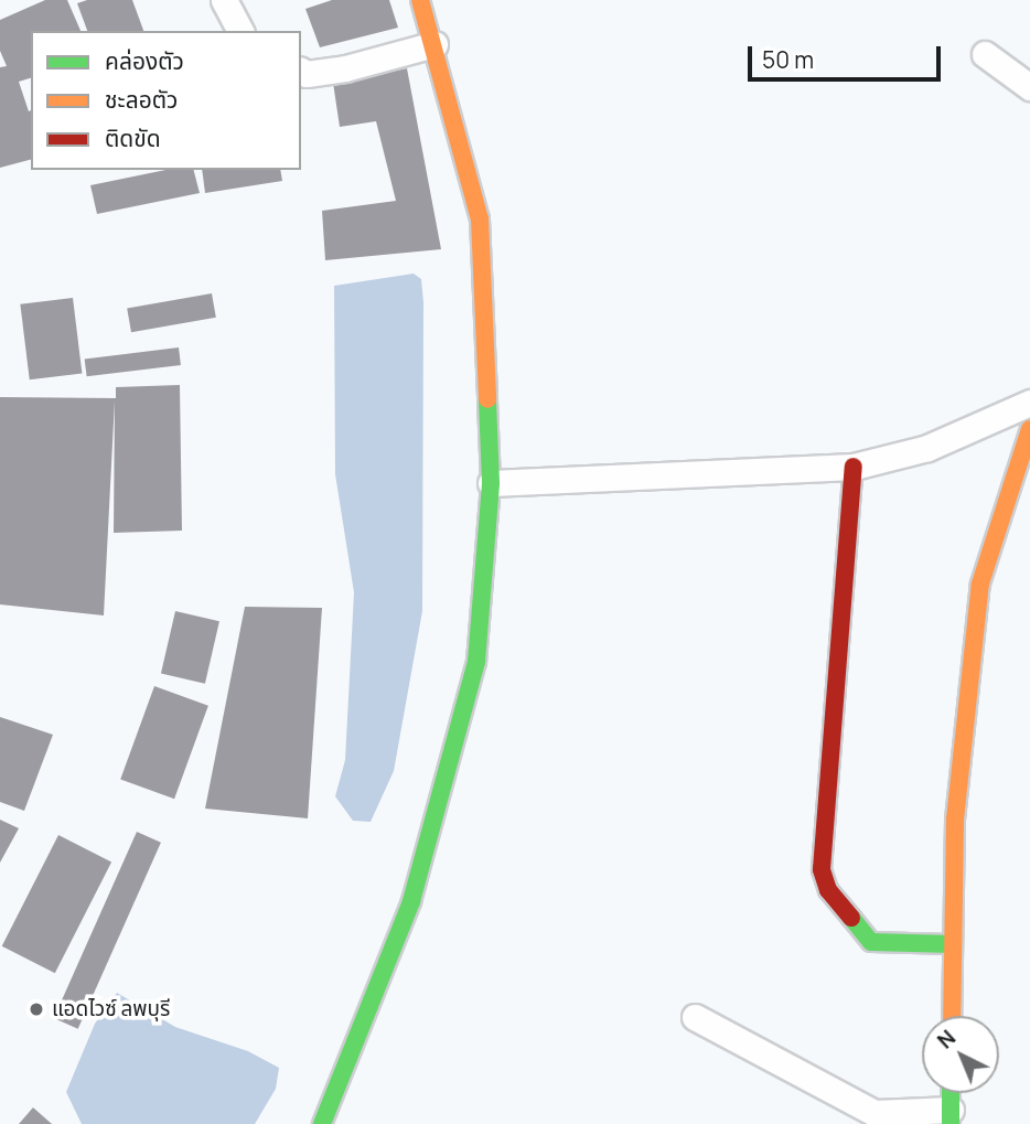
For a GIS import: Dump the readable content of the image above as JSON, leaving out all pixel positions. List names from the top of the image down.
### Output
{
  "places": ["แอดไวซ์ ลพบุรี"],
  "legend": ["คล่องตัว", "ชะลอตัว", "ติดขัด"],
  "scale_bar": "50 m",
  "north": "top left"
}
